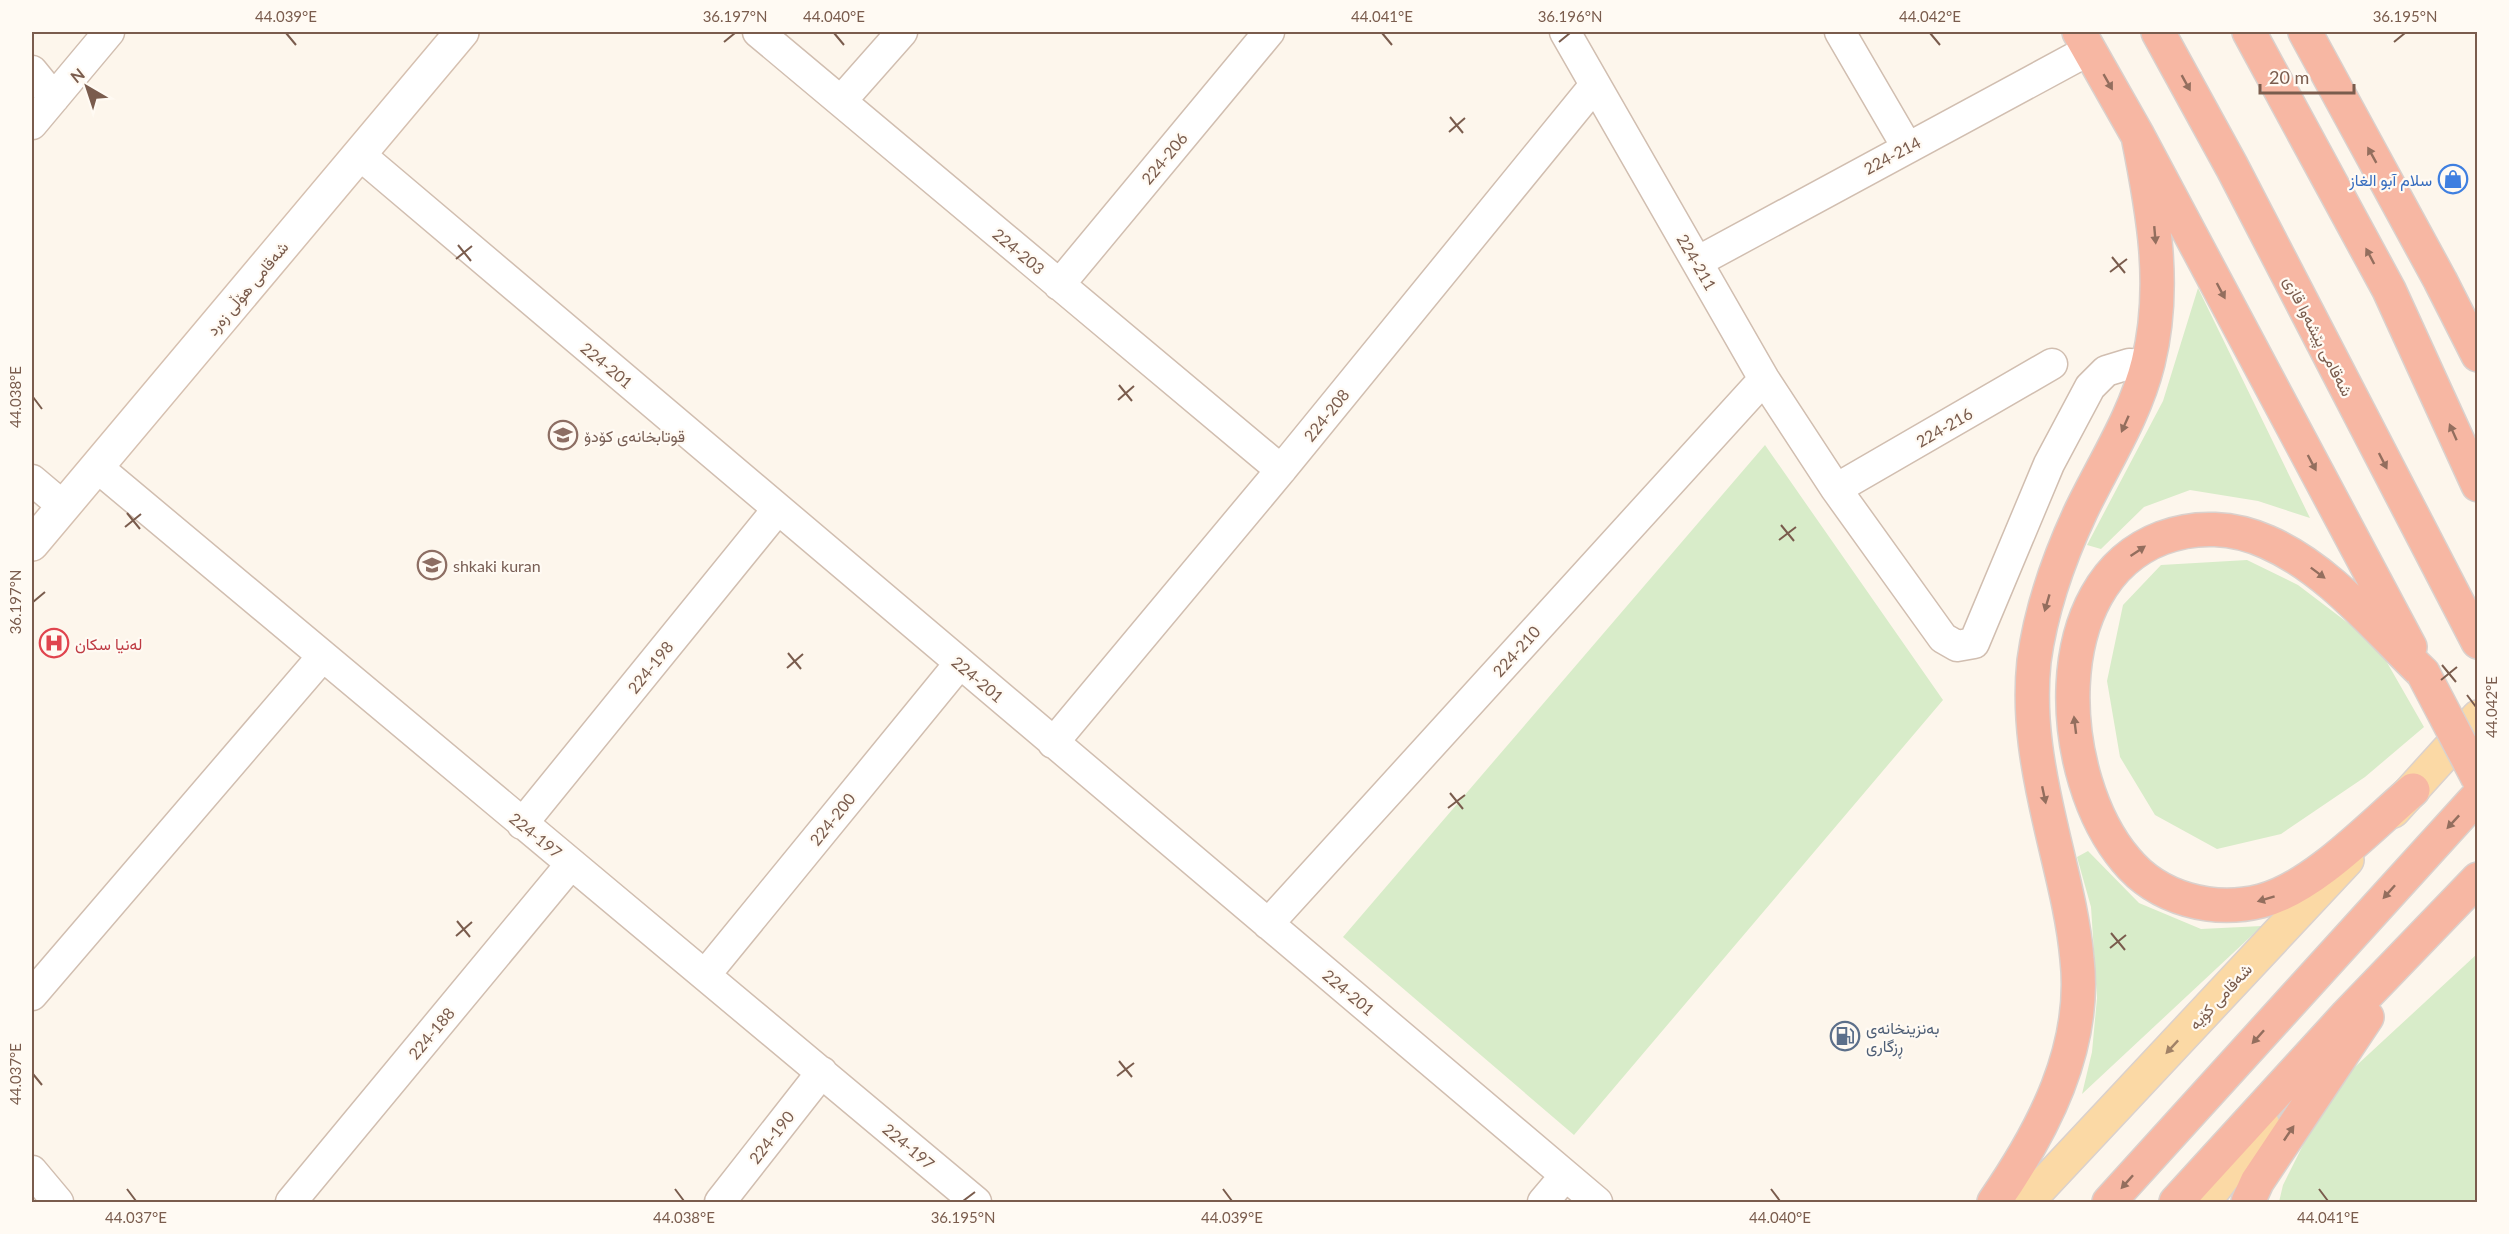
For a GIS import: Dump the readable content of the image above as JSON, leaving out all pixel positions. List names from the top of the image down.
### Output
{
  "streets": {
    "highway": ["شەقامی پێشەوا قازی"],
    "main road": ["شەقامی کۆیە"],
    "street": [
      "224-214",
      "224-206",
      "224-203",
      "224-211",
      "شەقامی هۆڵی زەرد",
      "224-201",
      "224-208",
      "224-216",
      "224-210",
      "224-198",
      "224-200",
      "224-197",
      "224-188",
      "224-190"
    ]
  },
  "crossings": [
    ["224-214", "224-211"],
    ["224-206", "224-203"],
    ["224-203", "224-208"],
    ["224-211", "224-208"],
    ["224-211", "224-216"],
    ["224-211", "224-210"],
    ["شەقامی هۆڵی زەرد", "224-201"],
    ["شەقامی هۆڵی زەرد", "224-197"],
    ["224-201", "224-208"],
    ["224-201", "224-210"],
    ["224-201", "224-198"],
    ["224-201", "224-200"],
    ["224-198", "224-197"],
    ["224-200", "224-197"],
    ["224-197", "224-188"],
    ["224-197", "224-190"]
  ],
  "places": {
    "shop": ["سلام آبو الغاز"],
    "school or university": ["قوتابخانەی کۆدۆ", "shkaki kuran"],
    "hospital": ["لەنیا سکان"],
    "fuel station": ["بەنزینخانەی ڕزگاری"]
  },
  "scale_bar": "20 m",
  "north": "top left",
  "coordinates": [
    "44.039°E",
    "36.197°N",
    "44.040°E",
    "44.041°E",
    "36.196°N",
    "44.042°E",
    "36.195°N",
    "44.038°E",
    "44.037°E"
  ]
}
